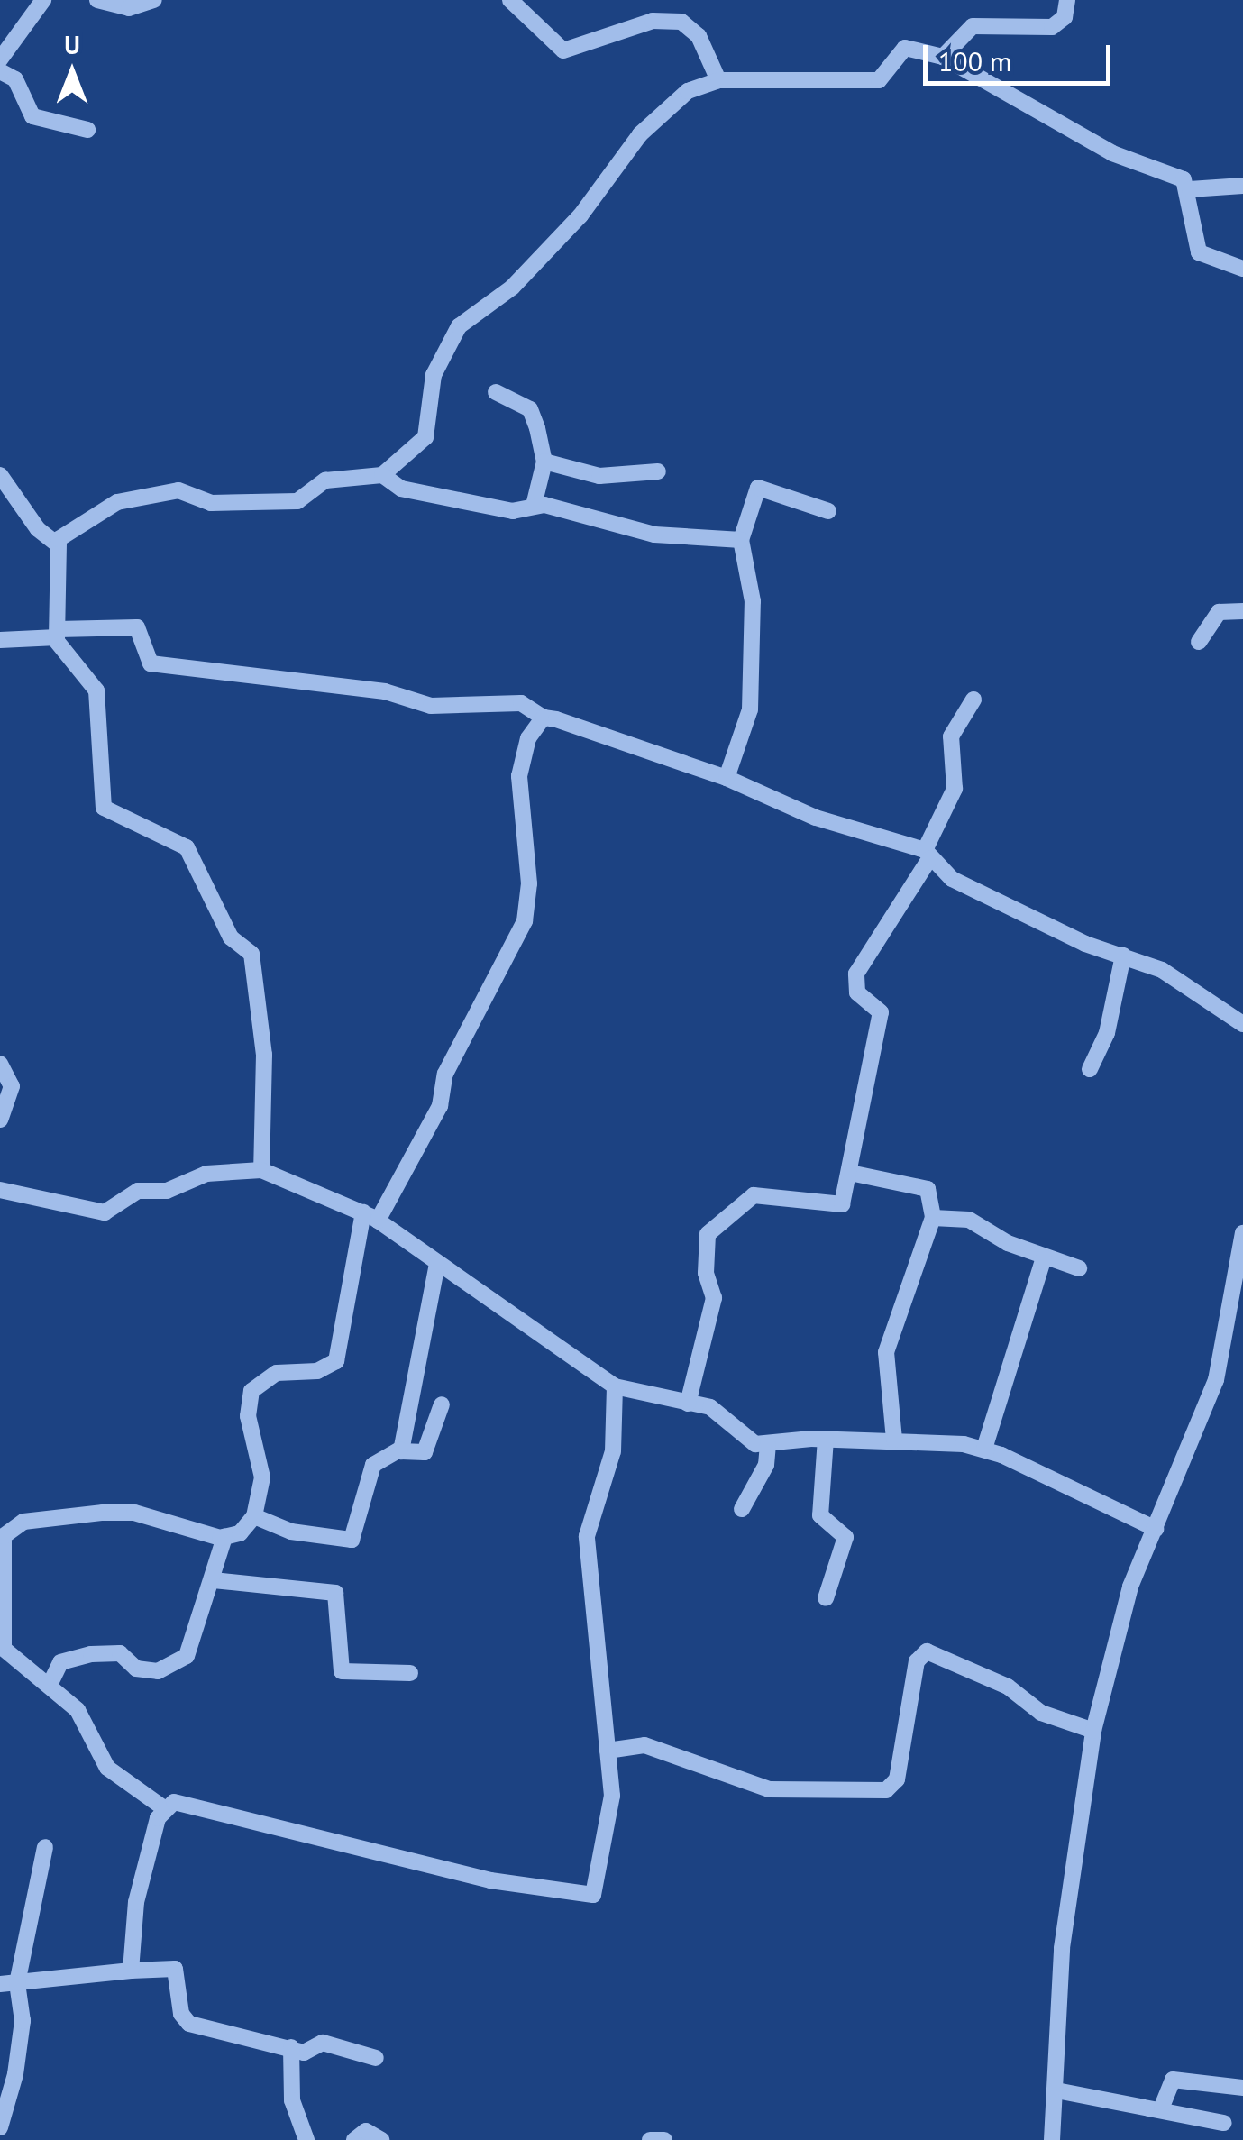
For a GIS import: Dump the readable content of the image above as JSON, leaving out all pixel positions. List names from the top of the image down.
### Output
{
  "scale_bar": "100 m",
  "north": "top"
}
